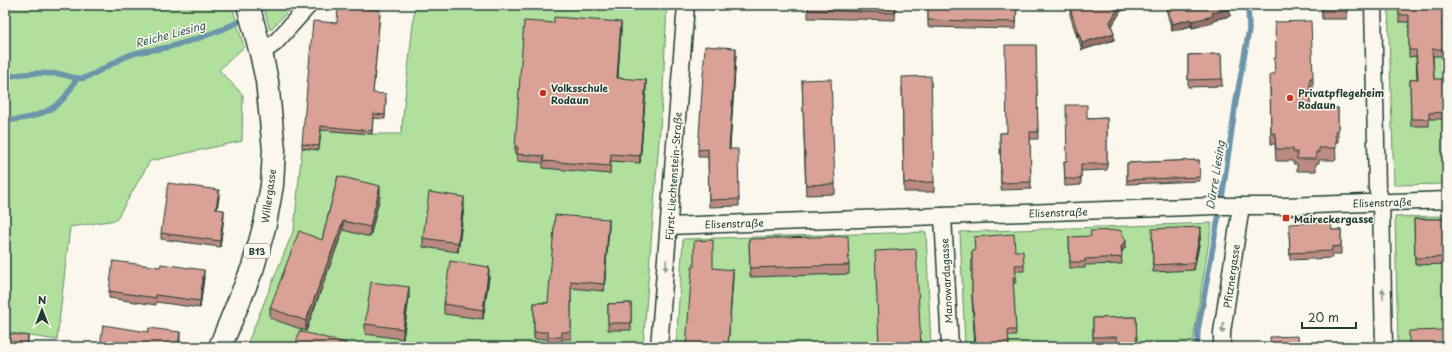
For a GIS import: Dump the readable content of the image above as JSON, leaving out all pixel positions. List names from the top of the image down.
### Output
{
  "streets": {
    "main road": ["Willergasse", "B13"],
    "street": [
      "Fürst-Liechtenstein-Straße",
      "Elisenstraße",
      "Pfitznergasse",
      "Manowardagasse"
    ]
  },
  "crossings": [
    ["Fürst-Liechtenstein-Straße", "Elisenstraße"],
    ["Willergasse", "B13"],
    ["Elisenstraße", "Pfitznergasse"],
    ["Elisenstraße", "Manowardagasse"]
  ],
  "one_way": ["Fürst-Liechtenstein-Straße", "Pfitznergasse"],
  "water": ["Reiche Liesing", "Dürre Liesing"],
  "places": {
    "other": ["Volksschule Rodaun", "Privatpflegeheim Rodaun"],
    "transit": ["Maireckergasse"]
  },
  "scale_bar": "20 m",
  "north": "top"
}
